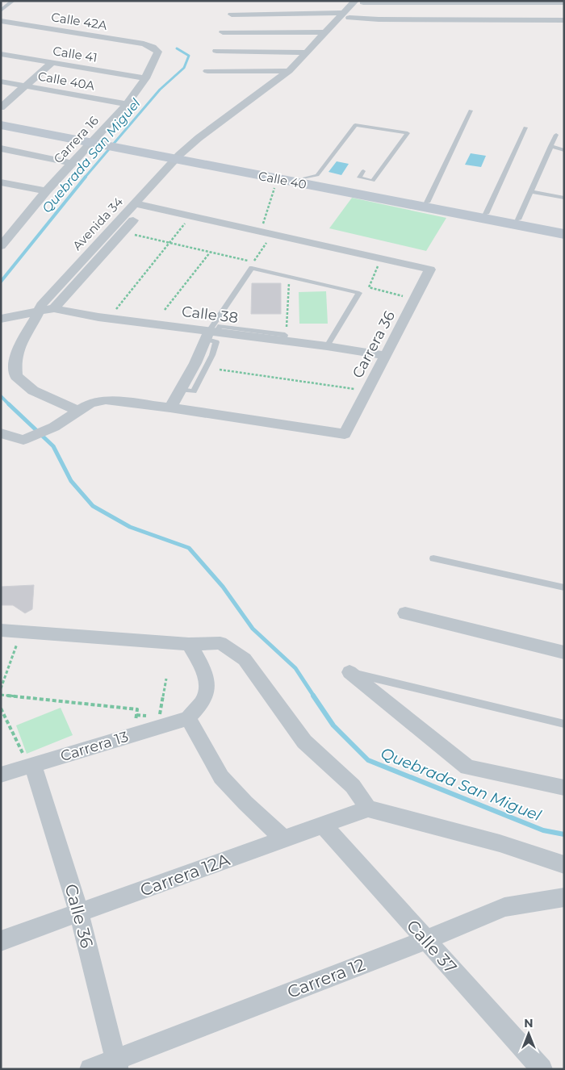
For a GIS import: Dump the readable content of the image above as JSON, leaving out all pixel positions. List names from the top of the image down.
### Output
{
  "streets": {
    "main road": ["Calle 40"],
    "street": [
      "Calle 42A",
      "Calle 41",
      "Calle 40A",
      "Carrera 16",
      "Avenida 34",
      "Calle 38",
      "Carrera 36",
      "Carrera 13",
      "Carrera 12A",
      "Calle 36",
      "Calle 37",
      "Carrera 12"
    ]
  },
  "crossings": [
    ["Calle 42A", "Carrera 16"],
    ["Calle 41", "Carrera 16"],
    ["Calle 40A", "Carrera 16"],
    ["Carrera 16", "Calle 40"],
    ["Calle 40", "Avenida 34"],
    ["Avenida 34", "Calle 38"],
    ["Calle 38", "Carrera 36"],
    ["Carrera 13", "Calle 36"],
    ["Carrera 12A", "Calle 36"],
    ["Carrera 12A", "Calle 37"],
    ["Calle 36", "Carrera 12"],
    ["Calle 37", "Carrera 12"]
  ],
  "water": ["Quebrada San Miguel"],
  "north": "top"
}
